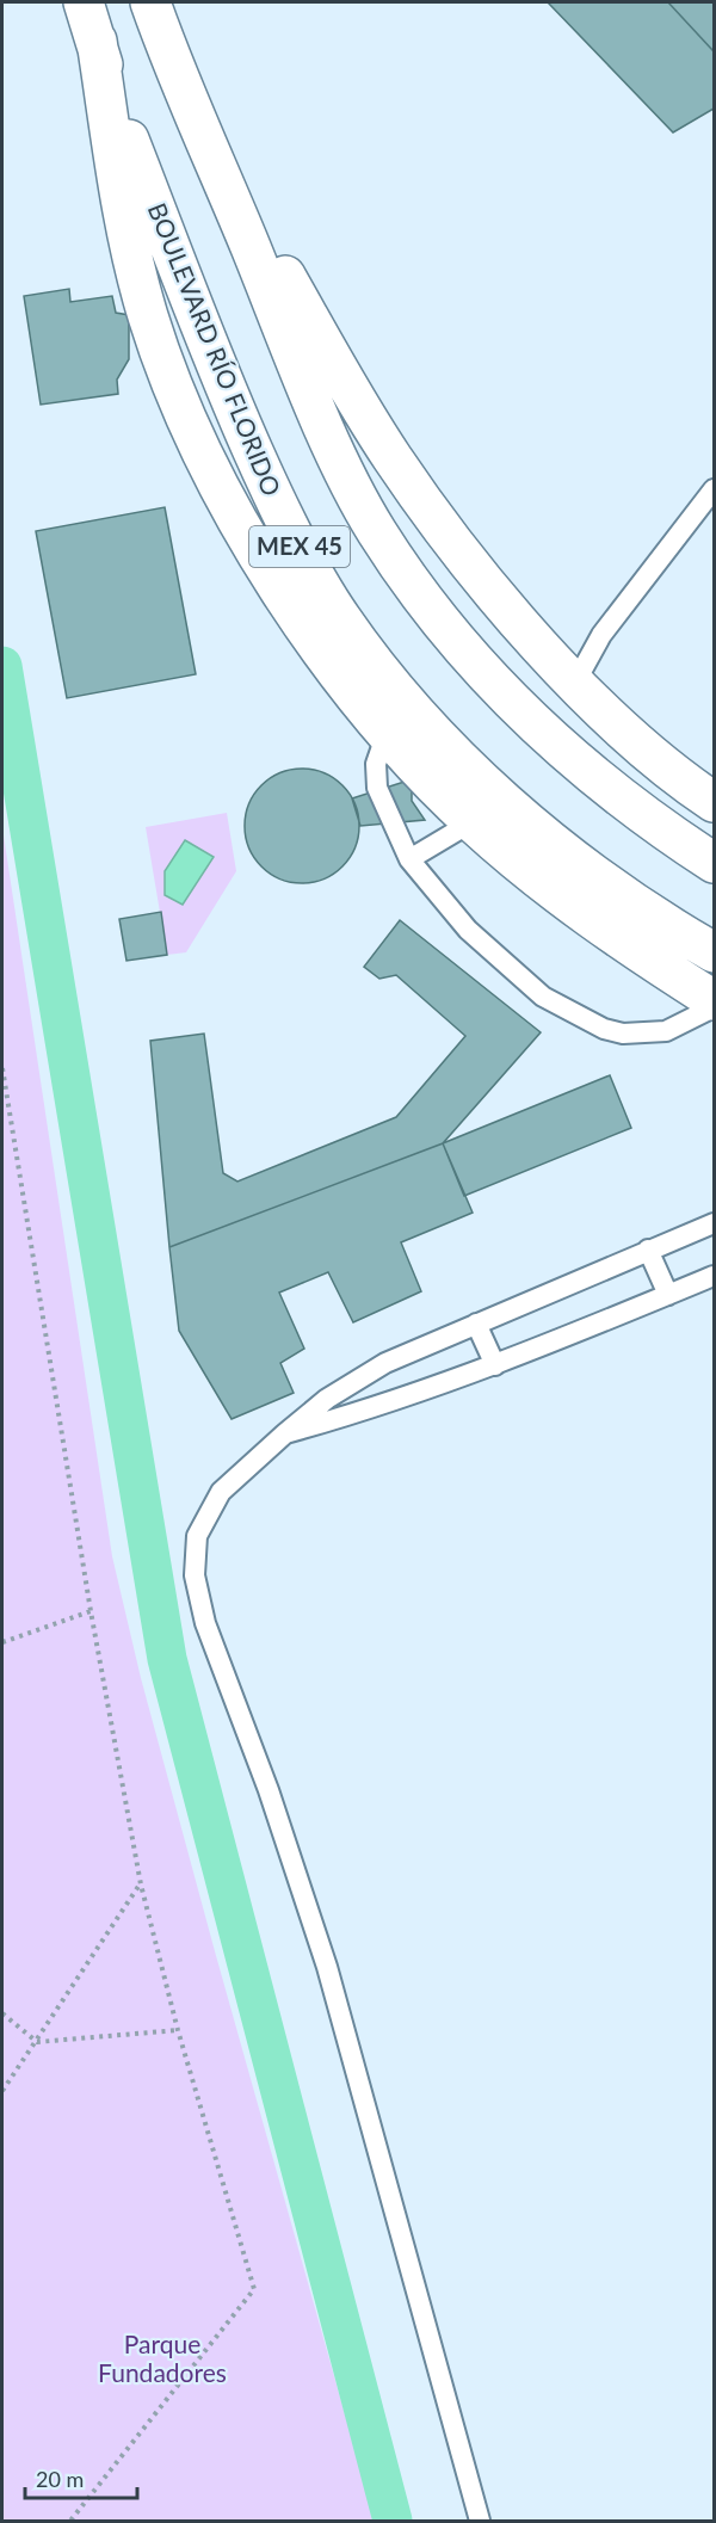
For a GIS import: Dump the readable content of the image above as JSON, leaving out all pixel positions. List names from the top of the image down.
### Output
{
  "streets": {
    "main road": ["BOULEVARD RÍO FLORIDO", "MEX 45"]
  },
  "parks": ["Parque Fundadores"],
  "scale_bar": "20 m"
}
